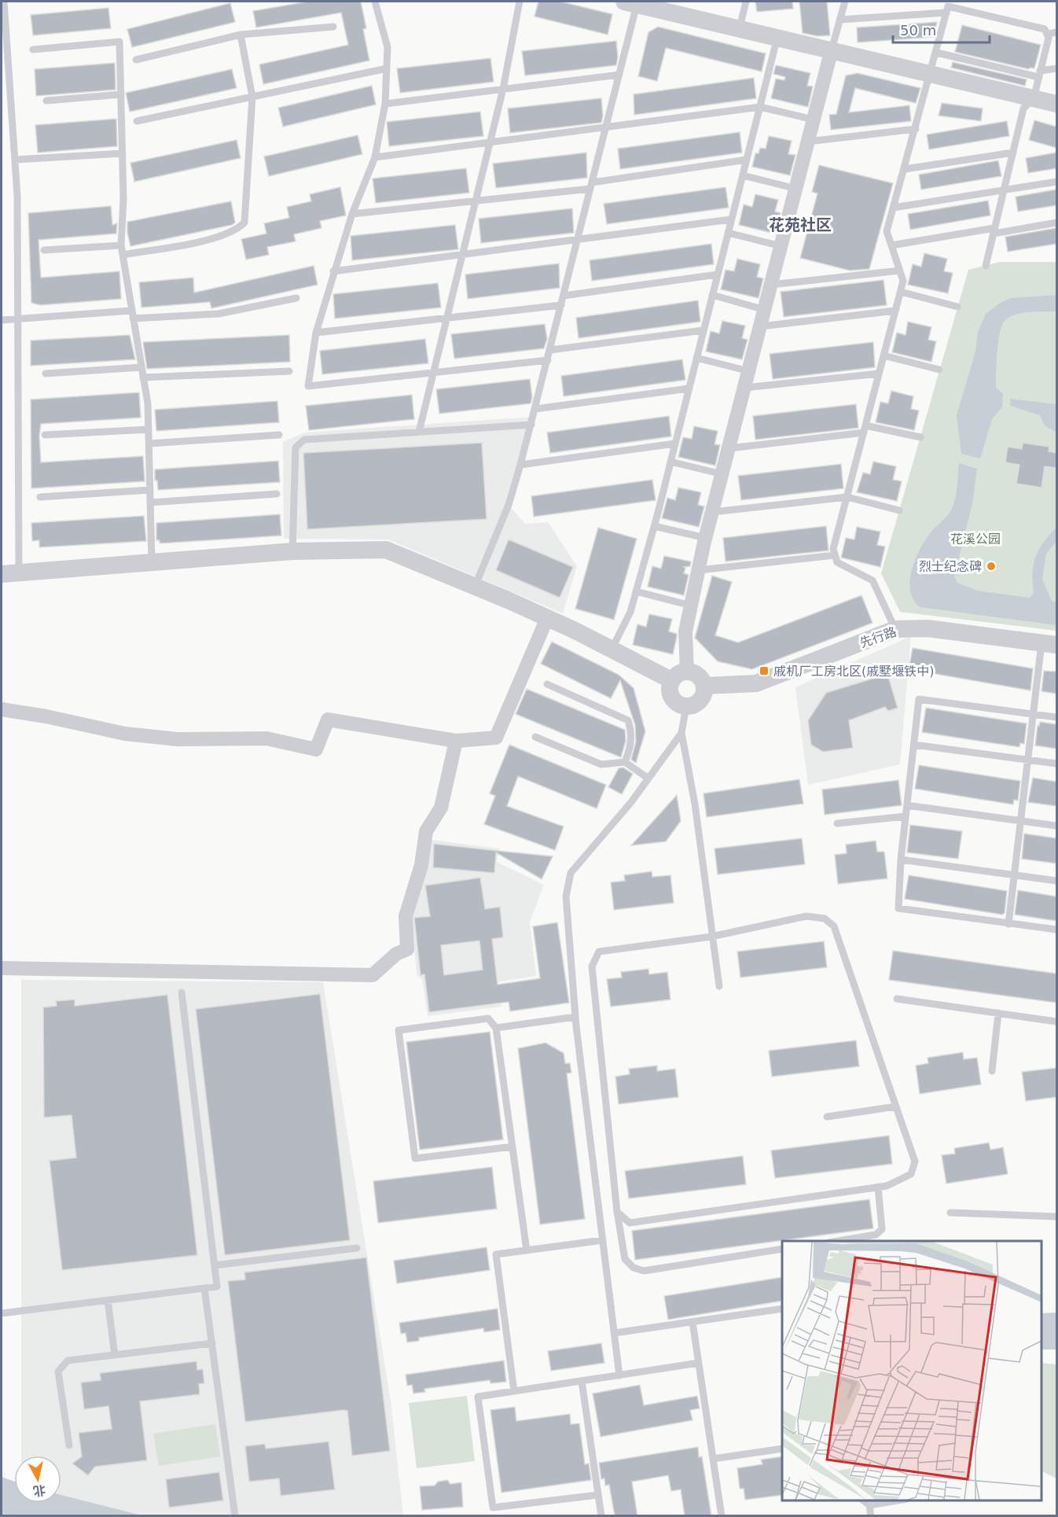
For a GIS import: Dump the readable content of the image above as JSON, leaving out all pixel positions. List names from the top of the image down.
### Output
{
  "streets": {
    "street": ["先行路"]
  },
  "districts": ["花苑社区"],
  "parks": ["花溪公园"],
  "places": {
    "other": ["烈士纪念碑"],
    "transit": ["戚机厂工房北区(戚墅堰铁中)"]
  },
  "scale_bar": "50 m",
  "north": "bottom"
}
